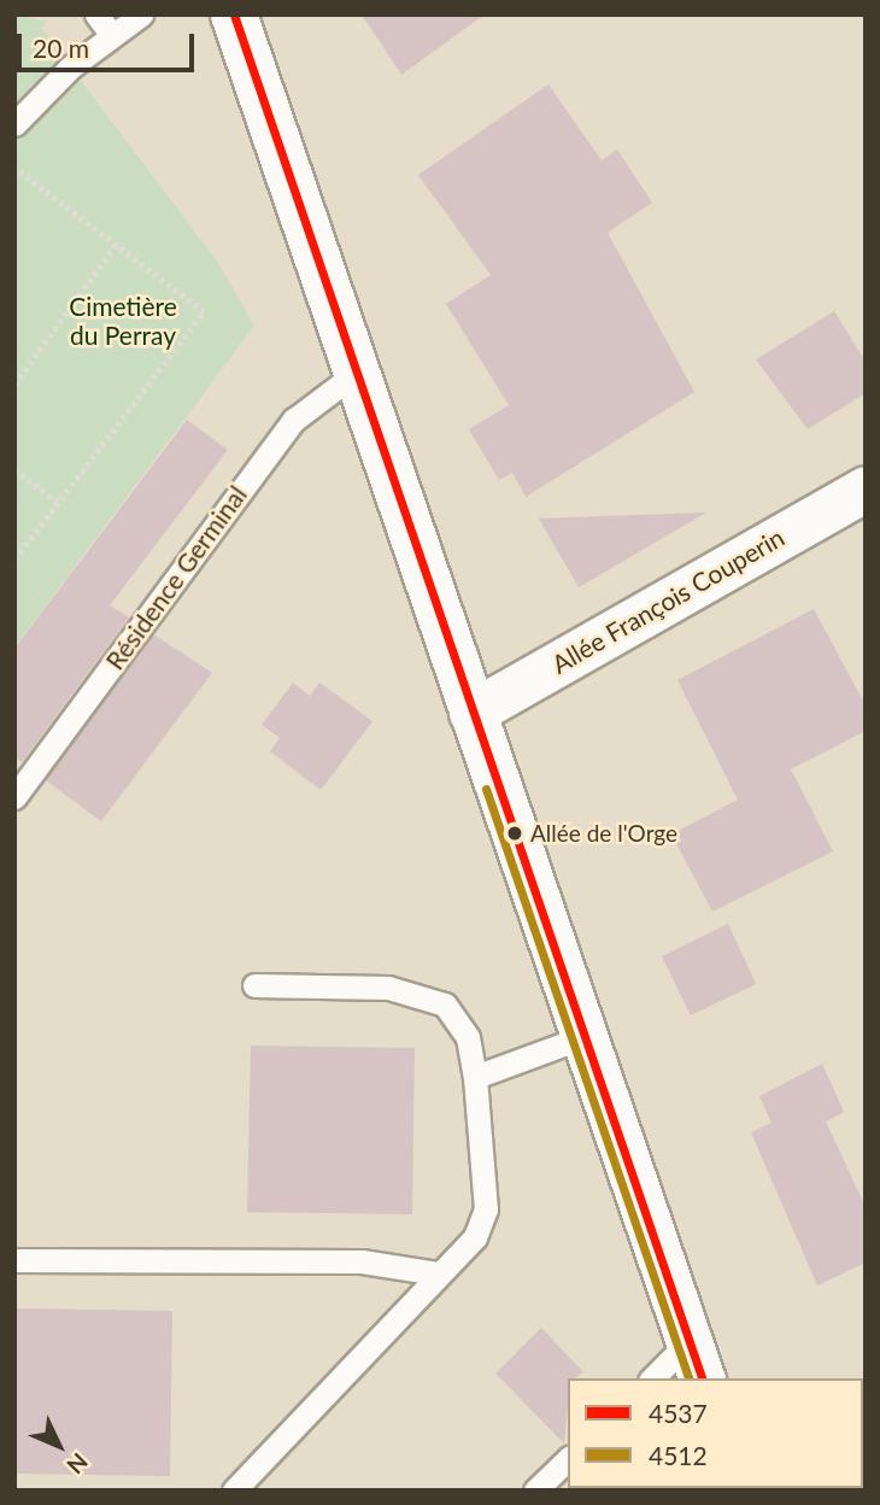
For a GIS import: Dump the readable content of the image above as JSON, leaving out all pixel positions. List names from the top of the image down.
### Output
{
  "streets": {
    "street": ["Allée François Couperin"],
    "lane": ["Résidence Germinal"]
  },
  "parks": ["Cimetière du Perray"],
  "places": ["Allée de l'Orge"],
  "lines": ["transit line 4537", "transit line 4512"],
  "legend": ["4537", "4512"],
  "scale_bar": "20 m",
  "north": "bottom right"
}
